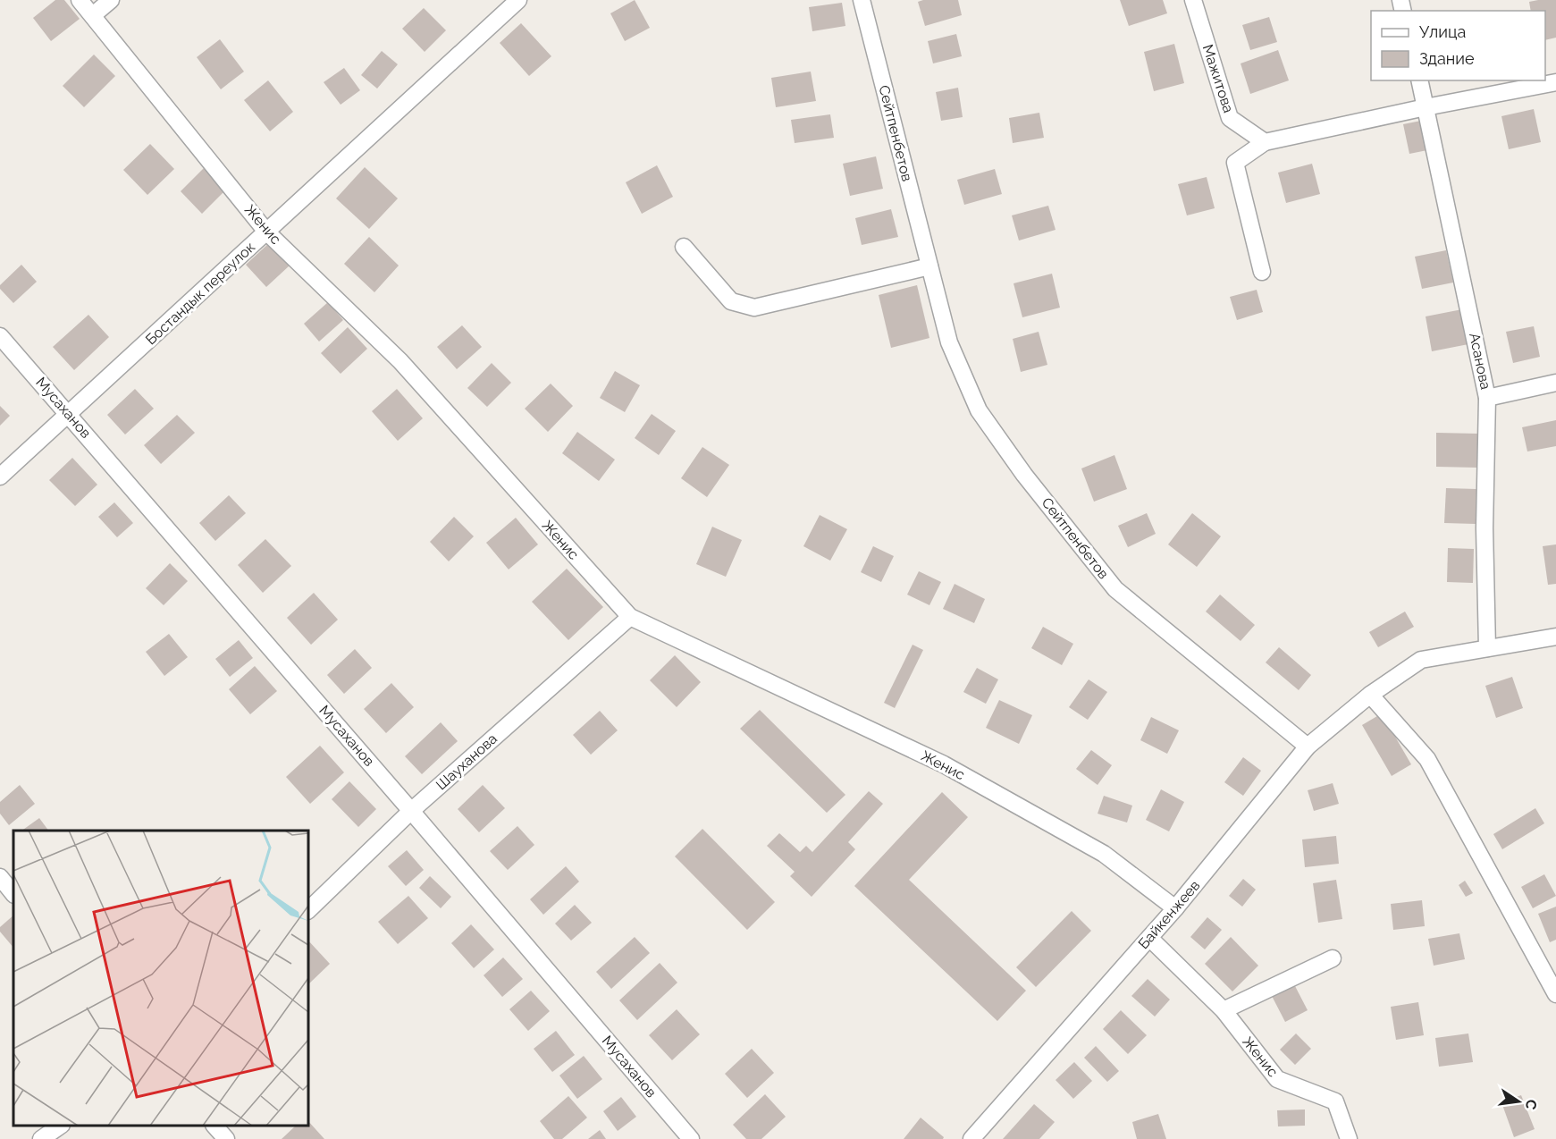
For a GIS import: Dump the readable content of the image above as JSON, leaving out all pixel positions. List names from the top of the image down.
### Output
{
  "streets": {
    "street": [
      "Мажитова",
      "Сейтпенбетов",
      "Женис",
      "Бостандык переулок",
      "Асанова",
      "Мусаханов",
      "Шауханова",
      "Байкенжеев"
    ]
  },
  "crossings": [
    ["Сейтпенбетов", "Байкенжеев"],
    ["Женис", "Бостандык переулок"],
    ["Женис", "Шауханова"],
    ["Женис", "Байкенжеев"],
    ["Бостандык переулок", "Мусаханов"],
    ["Асанова", "Байкенжеев"],
    ["Мусаханов", "Шауханова"]
  ],
  "legend": ["Улица", "Здание"],
  "north": "right"
}
